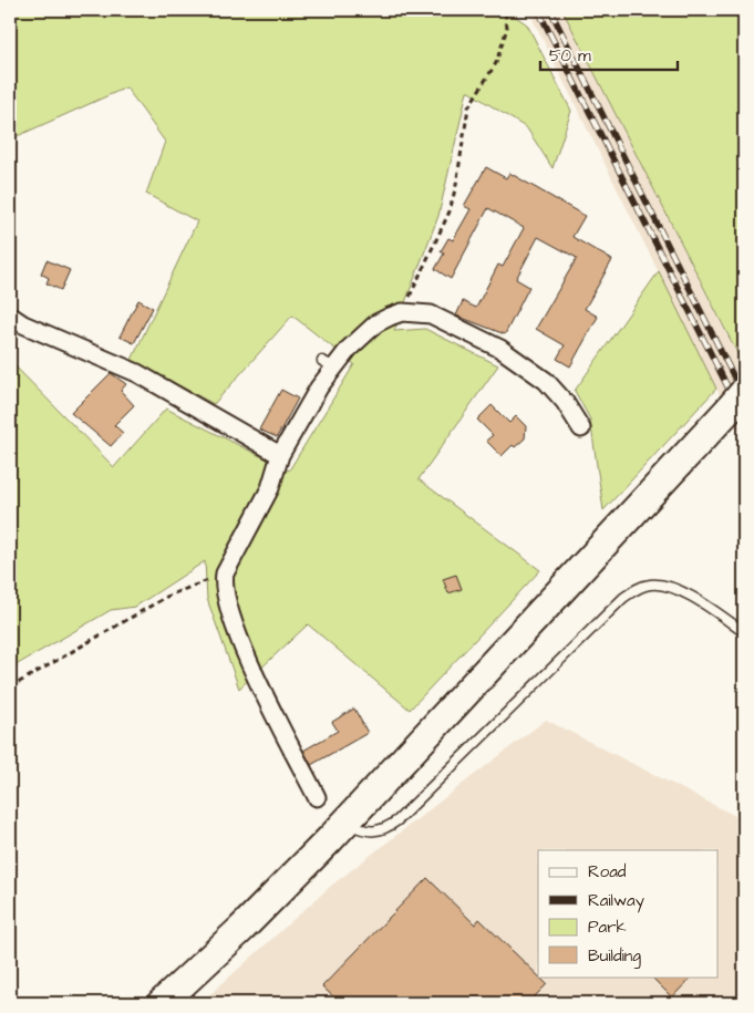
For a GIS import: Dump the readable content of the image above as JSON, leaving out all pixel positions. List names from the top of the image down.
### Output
{
  "legend": [
    "Road",
    "Railway",
    "Park",
    "Building"
  ],
  "scale_bar": "50 m"
}
